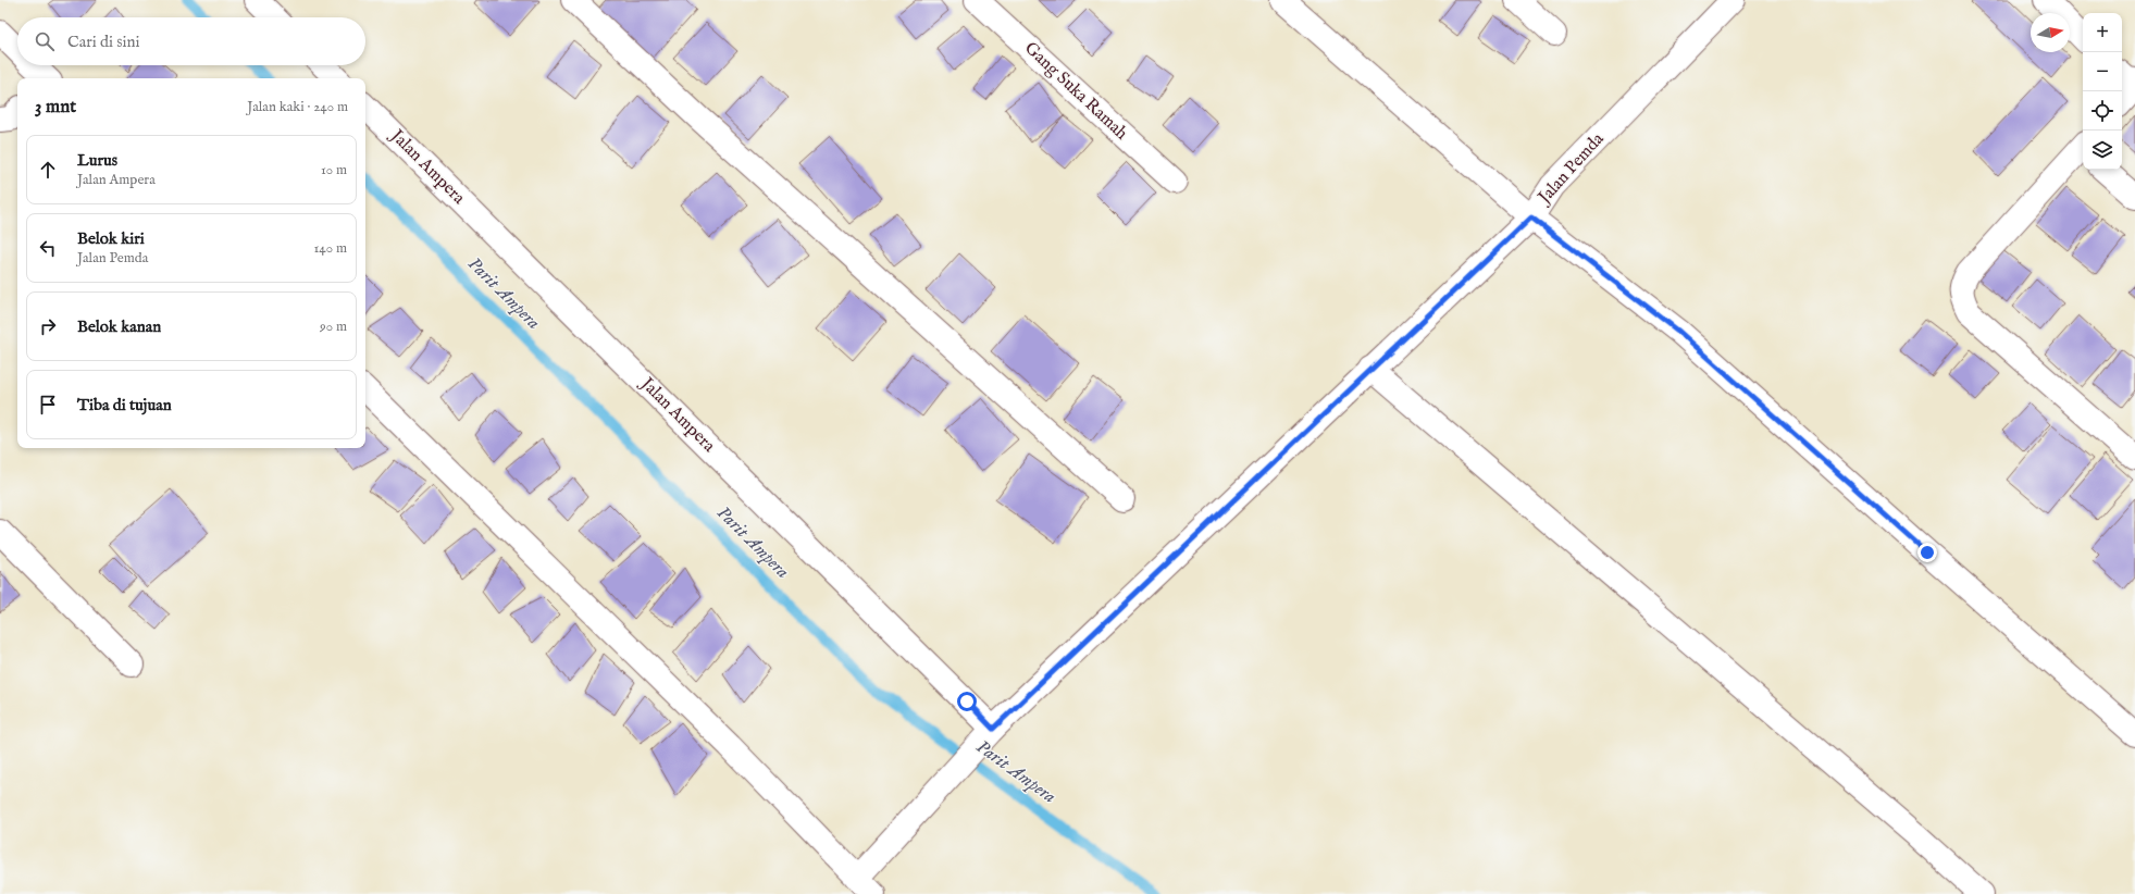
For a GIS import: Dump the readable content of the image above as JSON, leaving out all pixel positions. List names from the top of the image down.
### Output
{
  "streets": {
    "street": ["Gang Suka Ramah", "Jalan Ampera", "Jalan Pemda"]
  },
  "crossings": [
    ["Jalan Ampera", "Jalan Pemda"]
  ],
  "water": ["Parit Ampera"],
  "north": "right",
  "page": {
    "map_buttons": ["+", "−"],
    "search": "Cari di sini",
    "heading": ["3 mnt", "Jalan kaki · 240 m"],
    "list": [
      ["Lurus", "Jalan Ampera", "10 m"],
      ["Belok kiri", "Jalan Pemda", "140 m"],
      ["Belok kanan", "90 m"],
      "Tiba di tujuan"
    ]
  }
}
